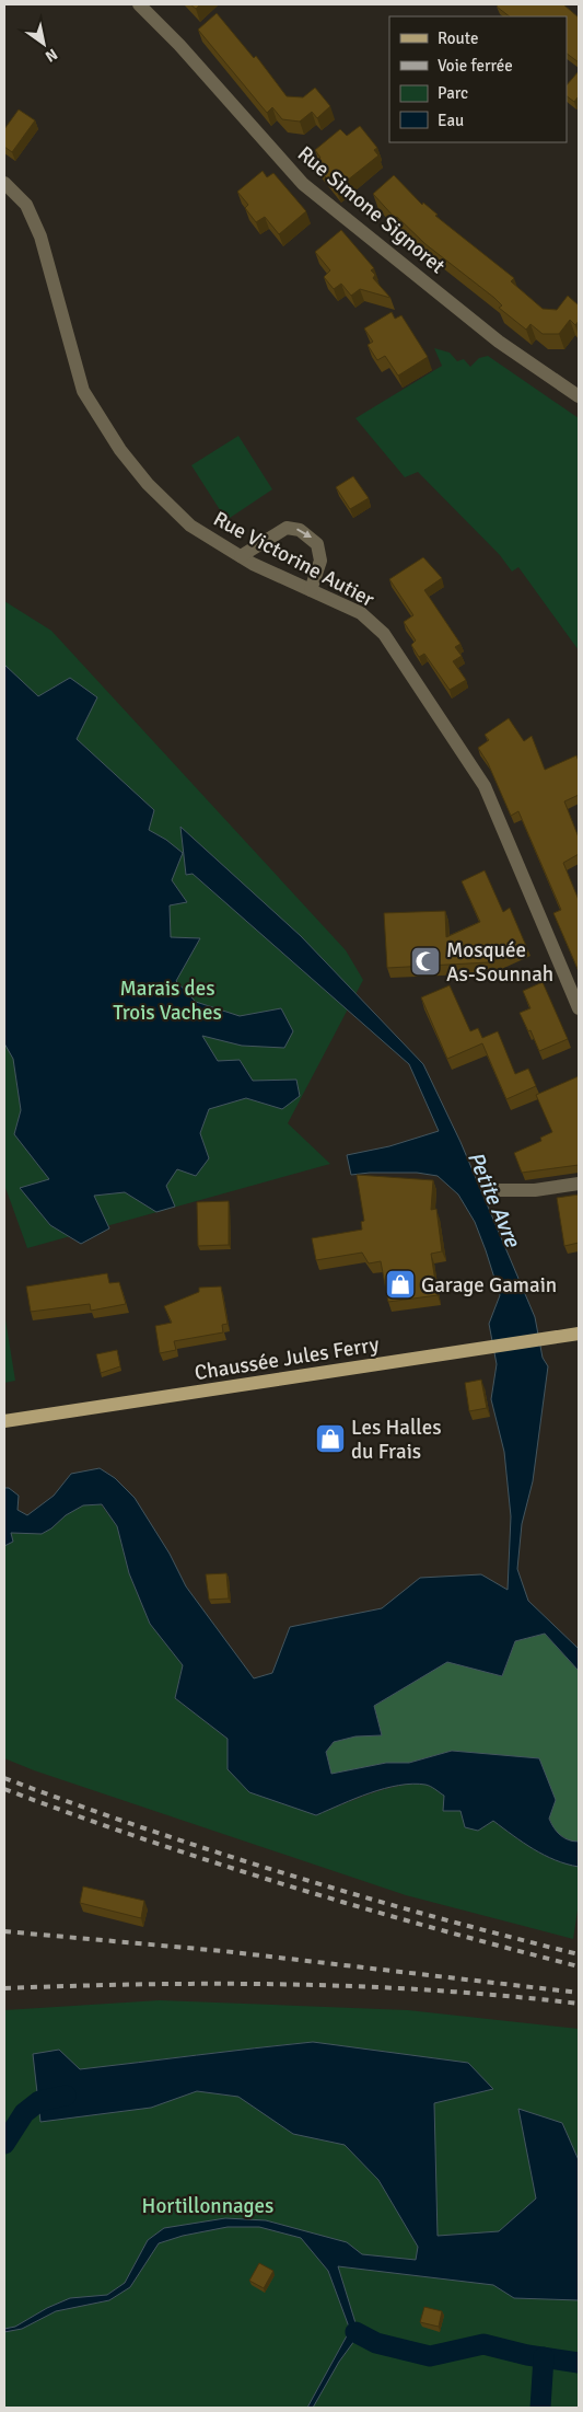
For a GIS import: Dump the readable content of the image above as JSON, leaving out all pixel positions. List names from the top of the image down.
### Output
{
  "streets": {
    "main road": ["Chaussée Jules Ferry"],
    "street": ["Rue Simone Signoret", "Rue Victorine Autier"]
  },
  "water": ["Petite Avre"],
  "parks": ["Marais des Trois Vaches", "Hortillonnages"],
  "places": {
    "mosque": ["Mosquée As-Sounnah"],
    "shop": ["Garage Gamain", "Les Halles du Frais"]
  },
  "legend": [
    "Route",
    "Voie ferrée",
    "Parc",
    "Eau"
  ],
  "north": "bottom right"
}
